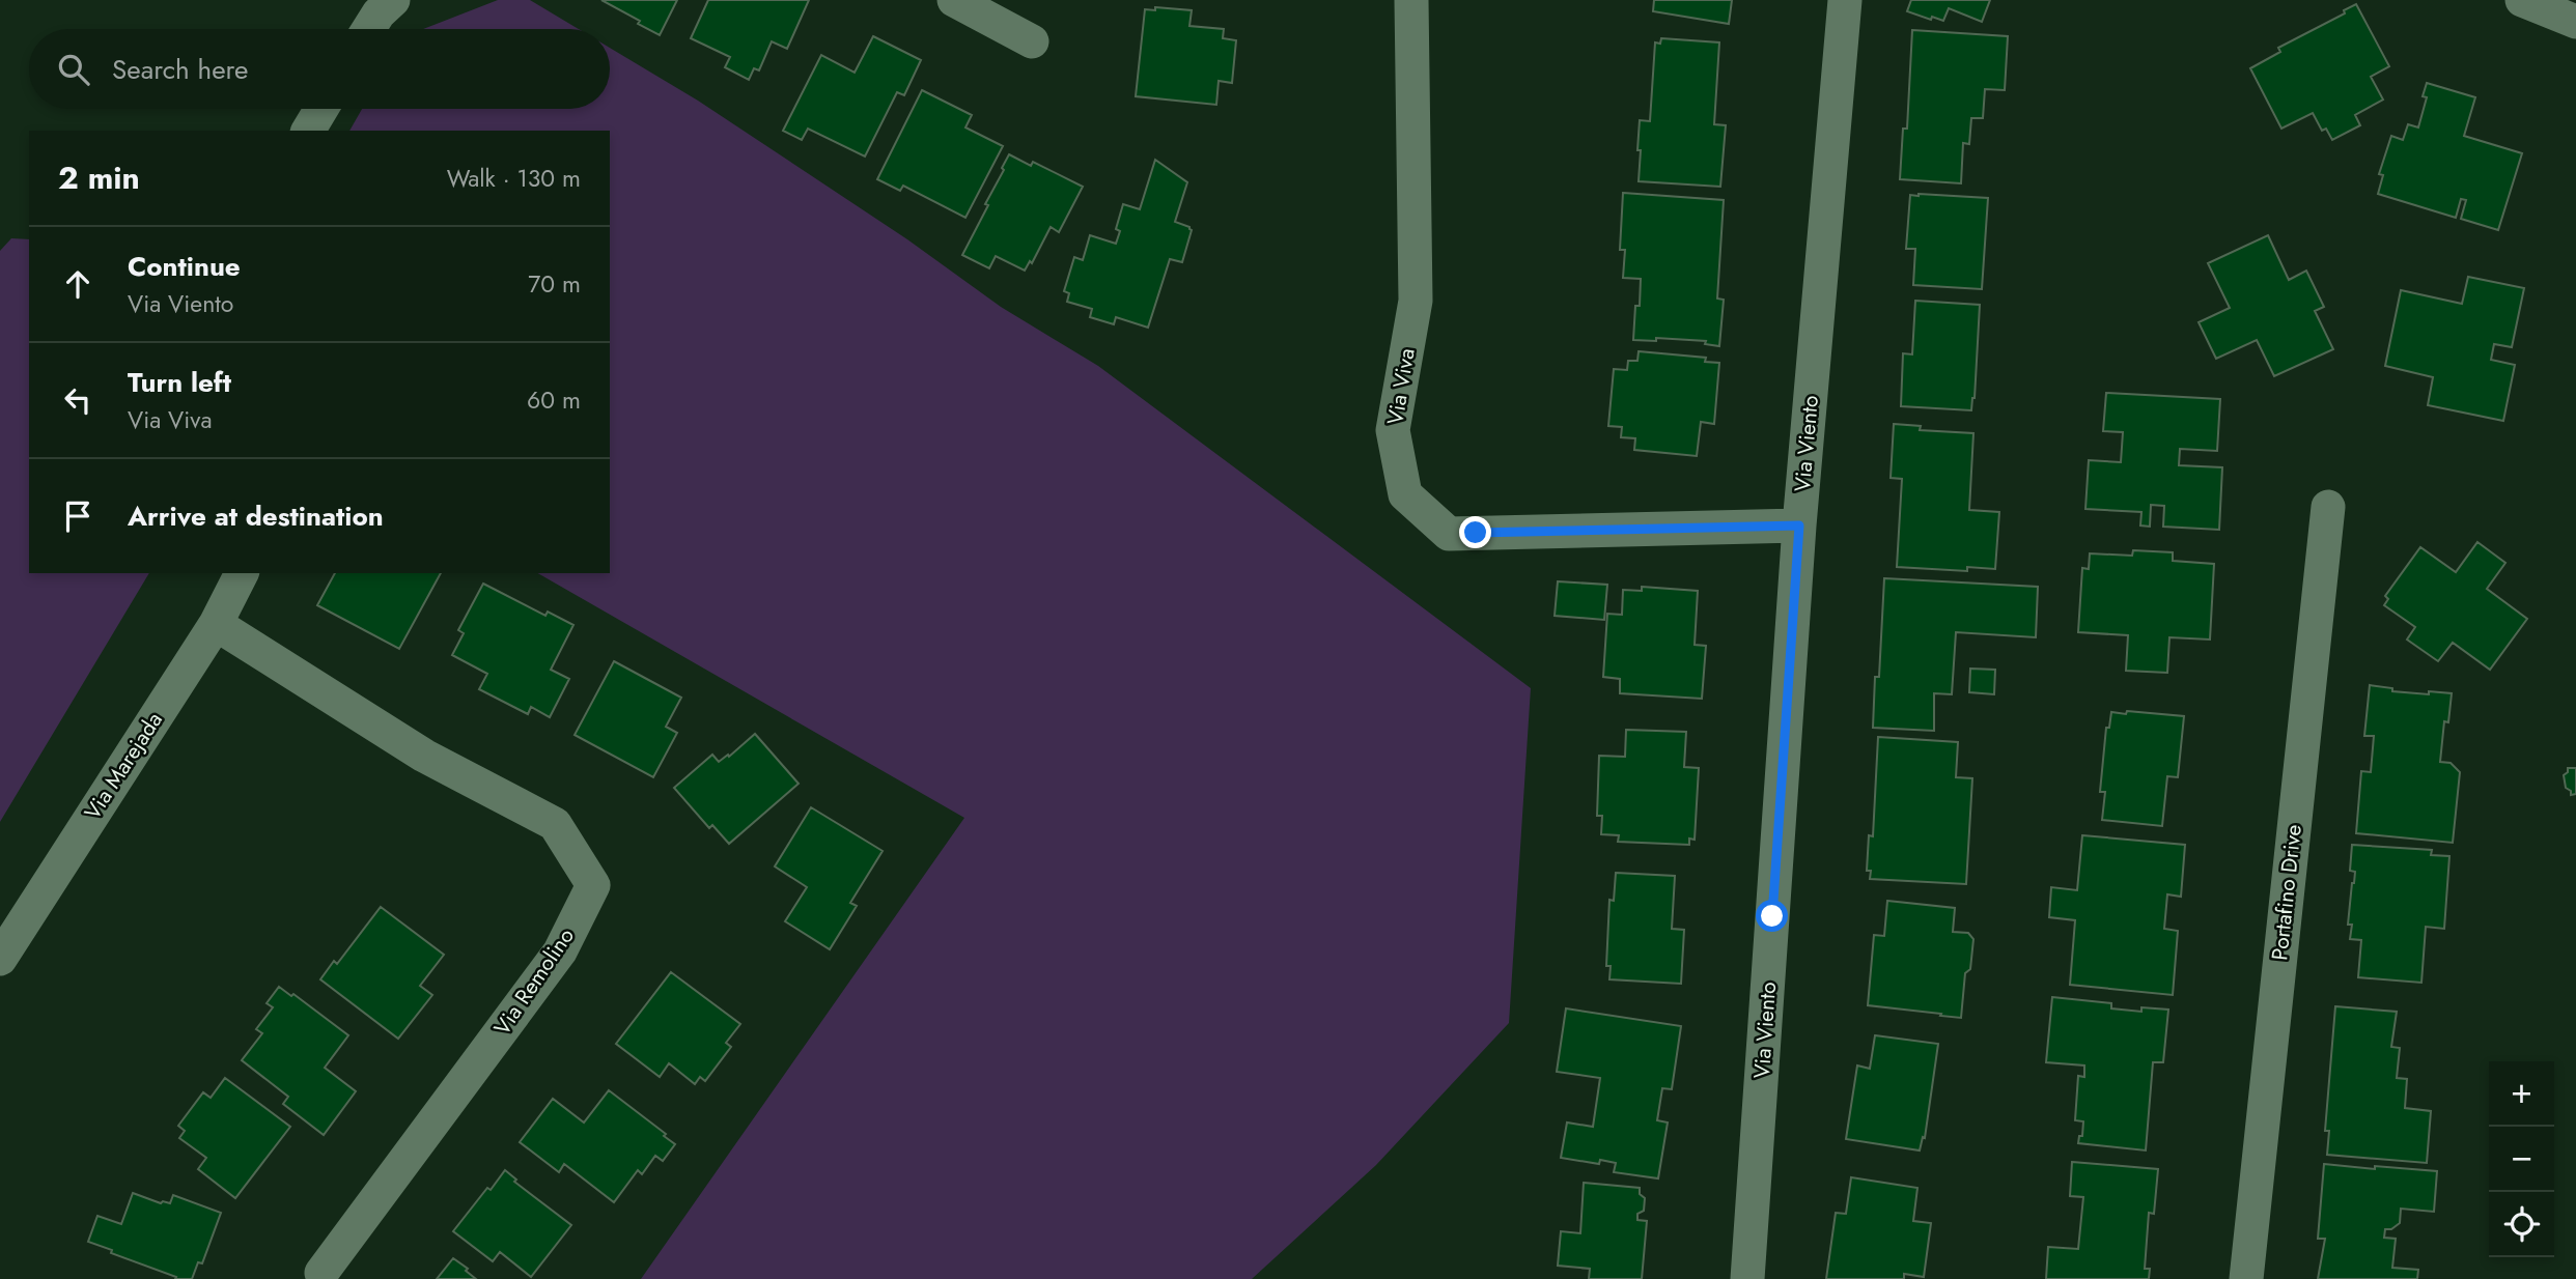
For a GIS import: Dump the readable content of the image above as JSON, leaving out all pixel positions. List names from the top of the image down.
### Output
{
  "streets": {
    "street": [
      "Via Viva",
      "Via Viento",
      "Via Marejada",
      "Portafino Drive",
      "Via Remolino"
    ]
  },
  "crossings": [
    ["Via Viva", "Via Viento"],
    ["Via Marejada", "Via Remolino"]
  ],
  "page": {
    "search": "Search here",
    "heading": ["2 min", "Walk · 130 m"],
    "list": [
      ["Continue", "Via Viento", "70 m"],
      ["Turn left", "Via Viva", "60 m"],
      "Arrive at destination"
    ],
    "map_buttons": ["+", "−"]
  }
}
